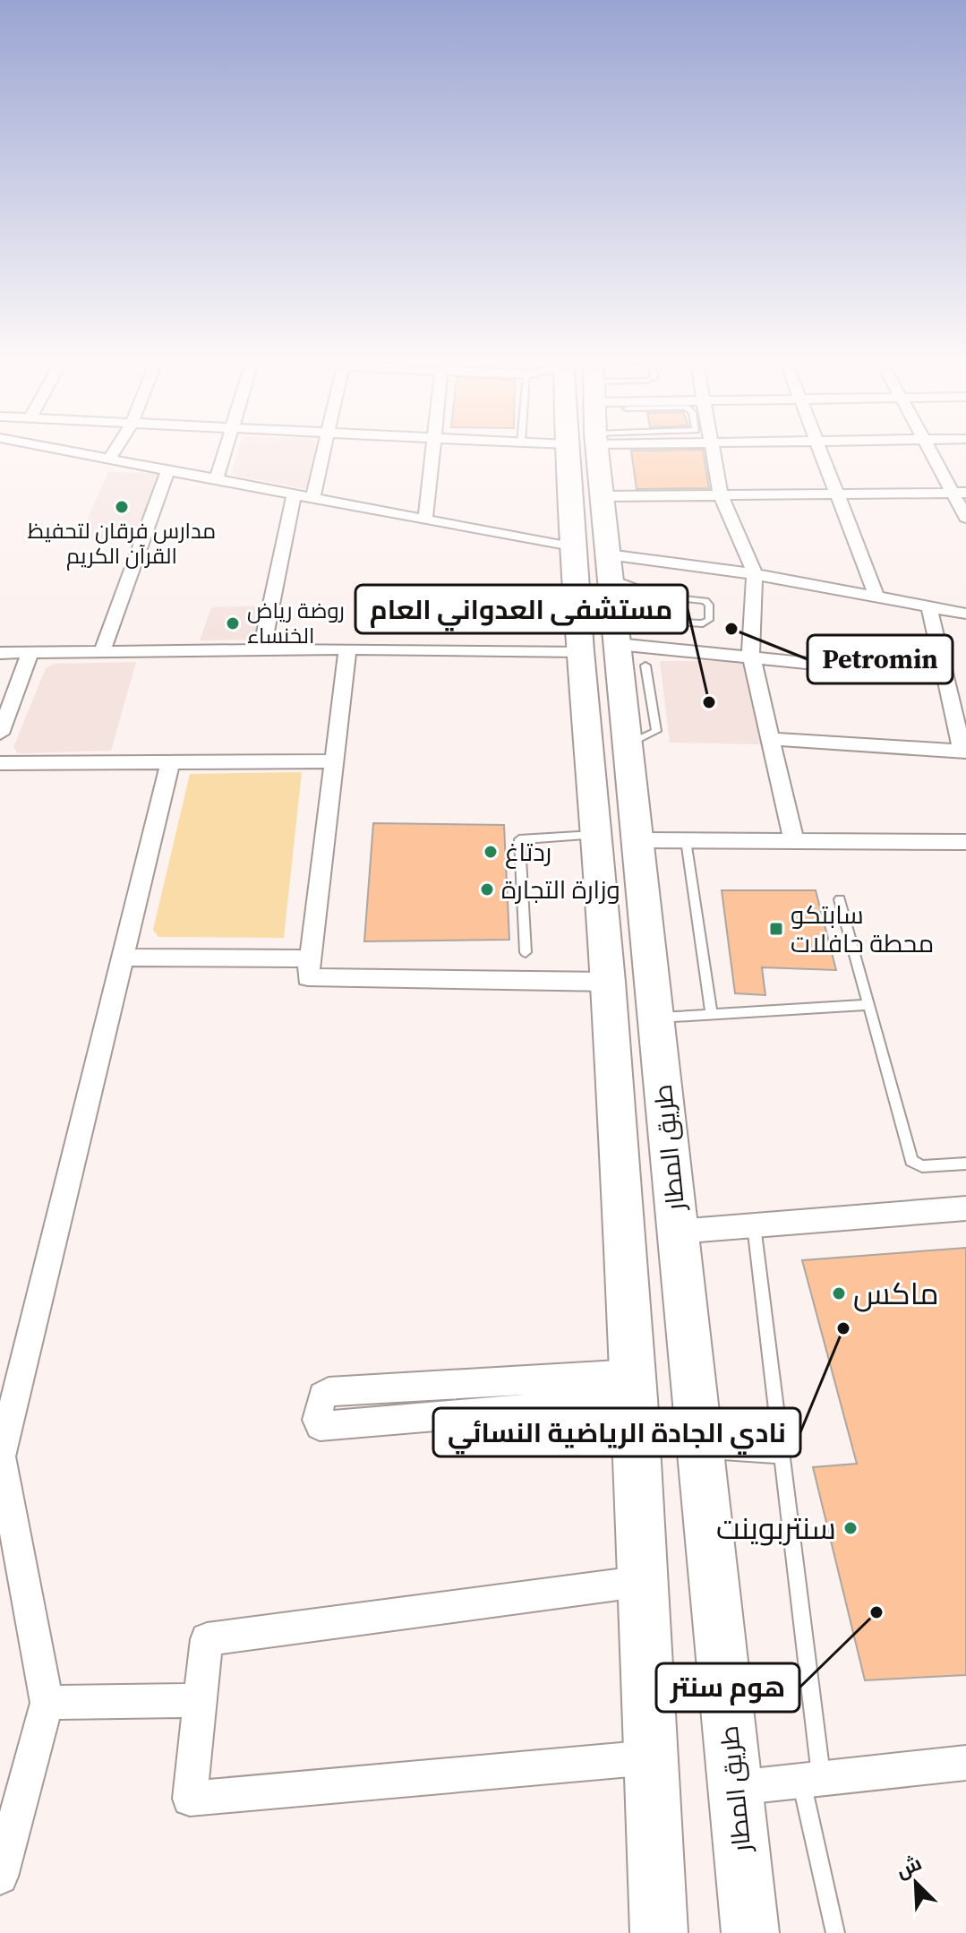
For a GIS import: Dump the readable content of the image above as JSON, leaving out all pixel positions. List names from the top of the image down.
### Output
{
  "streets": {
    "main road": ["طريق المطار"]
  },
  "places": {
    "other": [
      "مدارس فرقان لتحفيظ القرآن الكريم",
      "روضة رياض الخنساء",
      "Petromin",
      "مستشفى العدواني العام",
      "ردتاغ",
      "وزارة التجارة",
      "ماكس",
      "نادي الجادة الرياضية النسائي",
      "سنتربوينت",
      "هوم سنتر"
    ],
    "transit": ["سابتكو محطة حافلات"]
  },
  "north": "top left"
}
